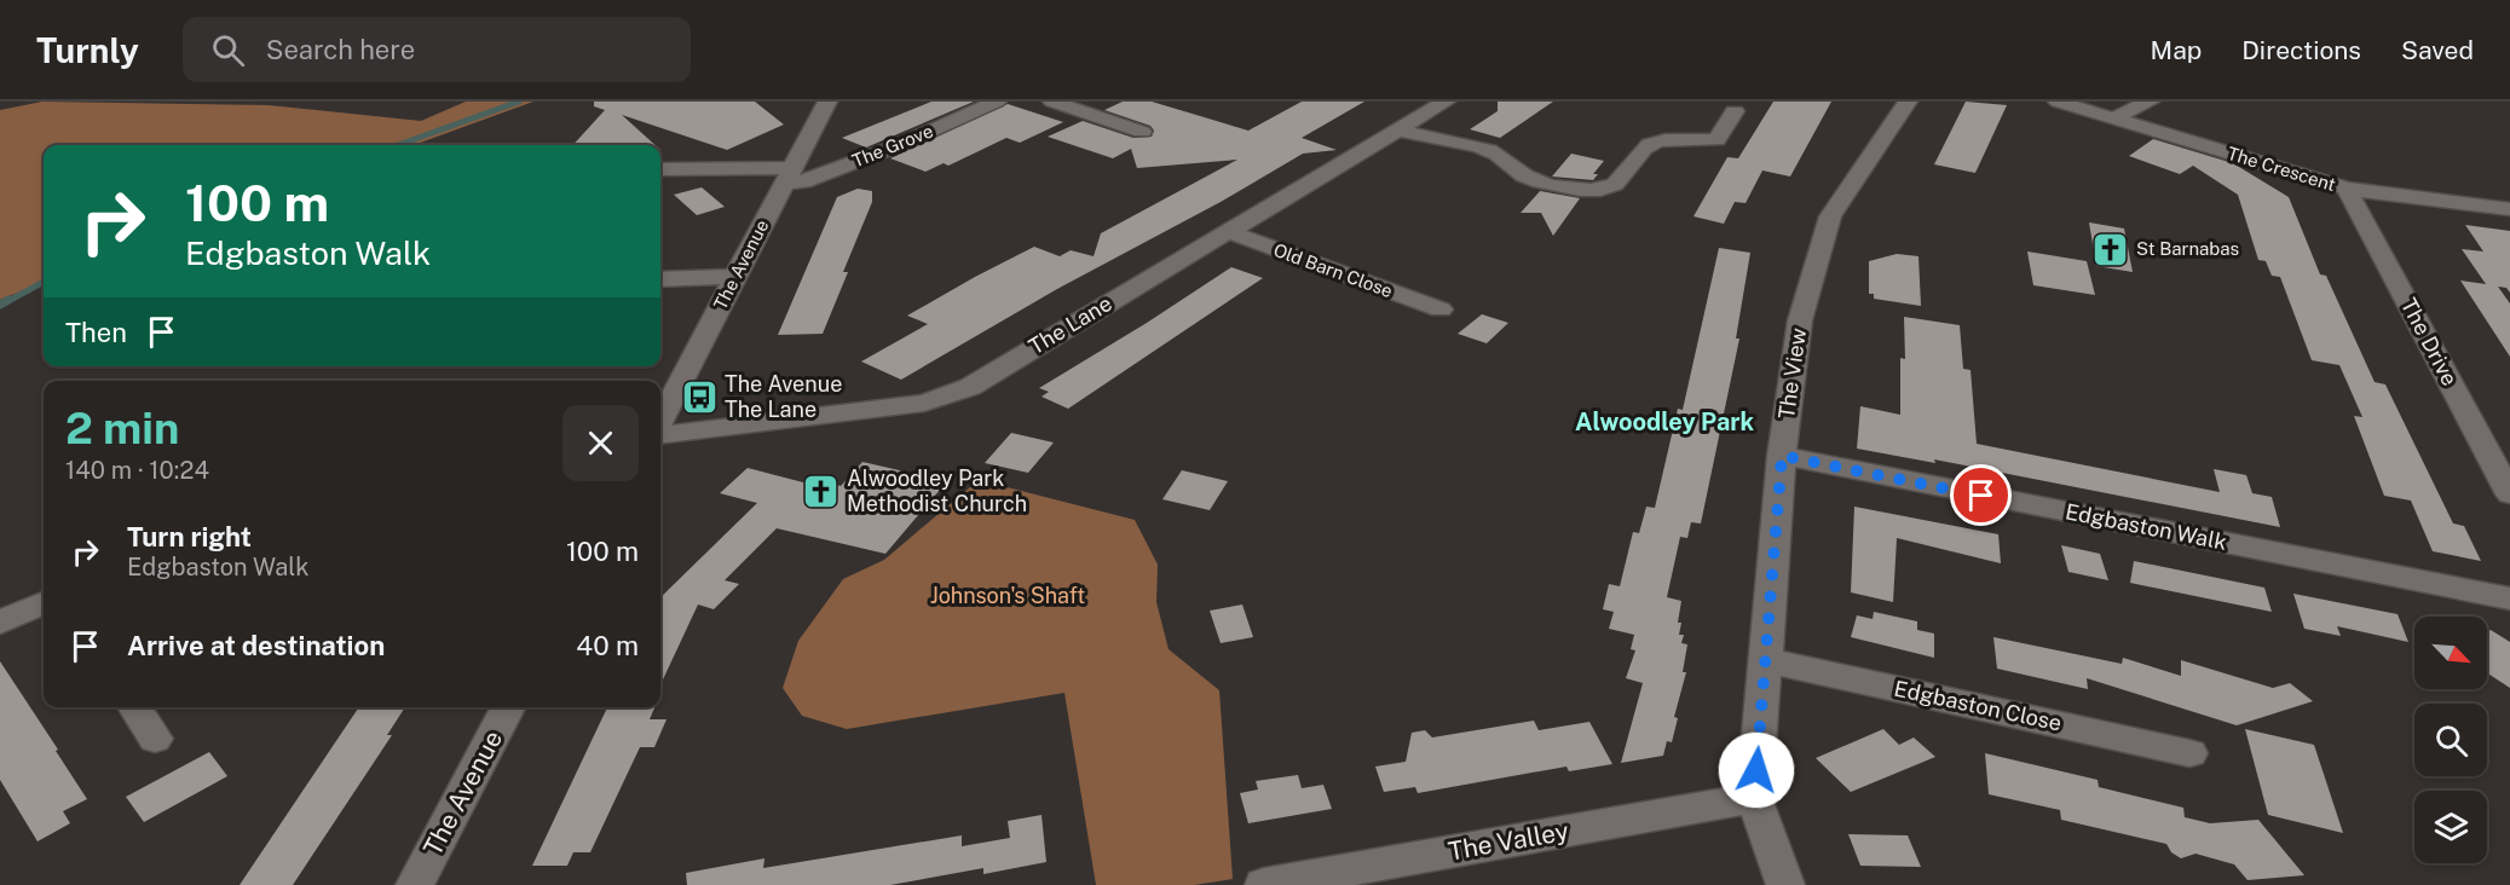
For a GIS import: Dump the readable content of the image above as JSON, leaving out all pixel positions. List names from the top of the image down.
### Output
{
  "streets": {
    "street": [
      "The Grove",
      "The Crescent",
      "The Avenue",
      "Old Barn Close",
      "The Lane",
      "The Drive",
      "The View",
      "Edgbaston Walk",
      "Edgbaston Close",
      "The Valley"
    ]
  },
  "crossings": [
    ["The Grove", "The Avenue"],
    ["The Crescent", "The Drive"],
    ["Old Barn Close", "The Lane"],
    ["The View", "Edgbaston Walk"],
    ["The View", "Edgbaston Close"],
    ["The View", "The Valley"]
  ],
  "districts": ["Alwoodley Park"],
  "parks": ["Johnson's Shaft"],
  "places": {
    "church": ["St Barnabas", "Alwoodley Park Methodist Church"],
    "bus stop": ["The Avenue The Lane"]
  },
  "north": "bottom right",
  "page": {
    "header": "Turnly",
    "search": "Search here",
    "nav": ["Map", "Directions", "Saved"],
    "turn": ["100 m", "Edgbaston Walk"],
    "then": "Then",
    "heading": ["2 min", "140 m · 10:24"],
    "list": [
      {
        "name": "Turn right",
        "note": "Edgbaston Walk",
        "value": "100 m"
      },
      {
        "name": "Arrive at destination",
        "value": "40 m"
      }
    ]
  }
}
